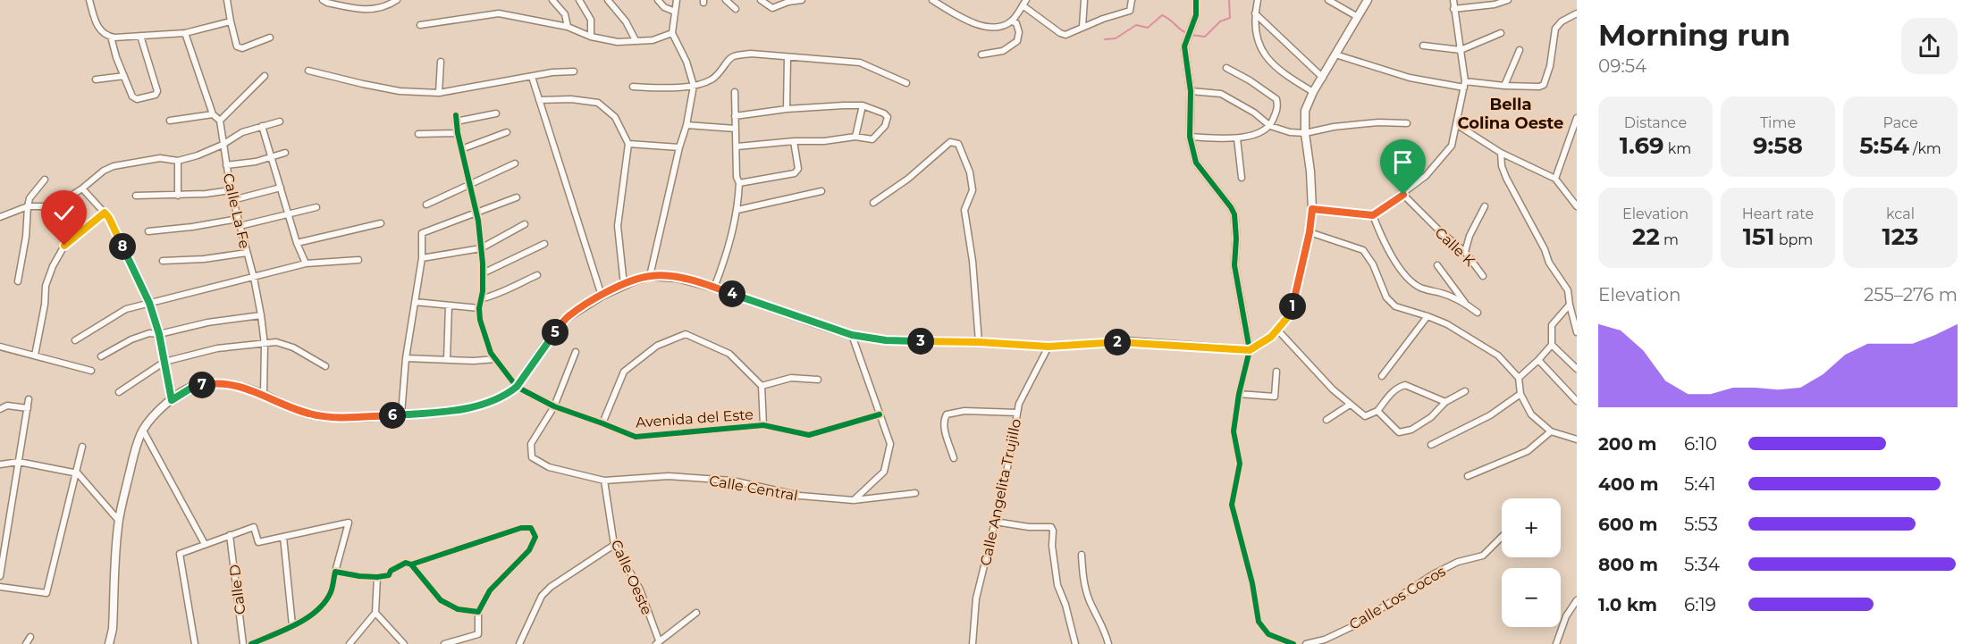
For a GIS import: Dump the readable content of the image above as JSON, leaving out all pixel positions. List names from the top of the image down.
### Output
{
  "streets": {
    "street": [
      "Calle La Fe",
      "Calle K",
      "Avenida del Este",
      "Calle Central",
      "Calle Angelita Trujillo",
      "Calle Oeste",
      "Calle D",
      "Calle Los Cocos"
    ]
  },
  "crossings": [
    ["Avenida del Este", "Calle Central"],
    ["Calle Central", "Calle Oeste"]
  ],
  "districts": ["Bella Colina Oeste"],
  "page": {
    "heading": ["Morning run", "09:54"],
    "stats": [
      ["Distance", "1.69 km"],
      ["Time", "9:58"],
      ["Pace", "5:54 /km"],
      ["Elevation", "22 m"],
      ["Heart rate", "151 bpm"],
      ["kcal", "123"]
    ],
    "pins": [
      "8",
      "4",
      "1",
      "5",
      "3",
      "2",
      "7",
      "6"
    ],
    "chart": ["Elevation", "255–276 m"],
    "list": [
      {
        "name": "200 m",
        "note": "6:10"
      },
      {
        "name": "400 m",
        "note": "5:41"
      },
      {
        "name": "600 m",
        "note": "5:53"
      },
      {
        "name": "800 m",
        "note": "5:34"
      },
      {
        "name": "1.0 km",
        "note": "6:19"
      }
    ],
    "map_buttons": ["+", "−"]
  }
}
